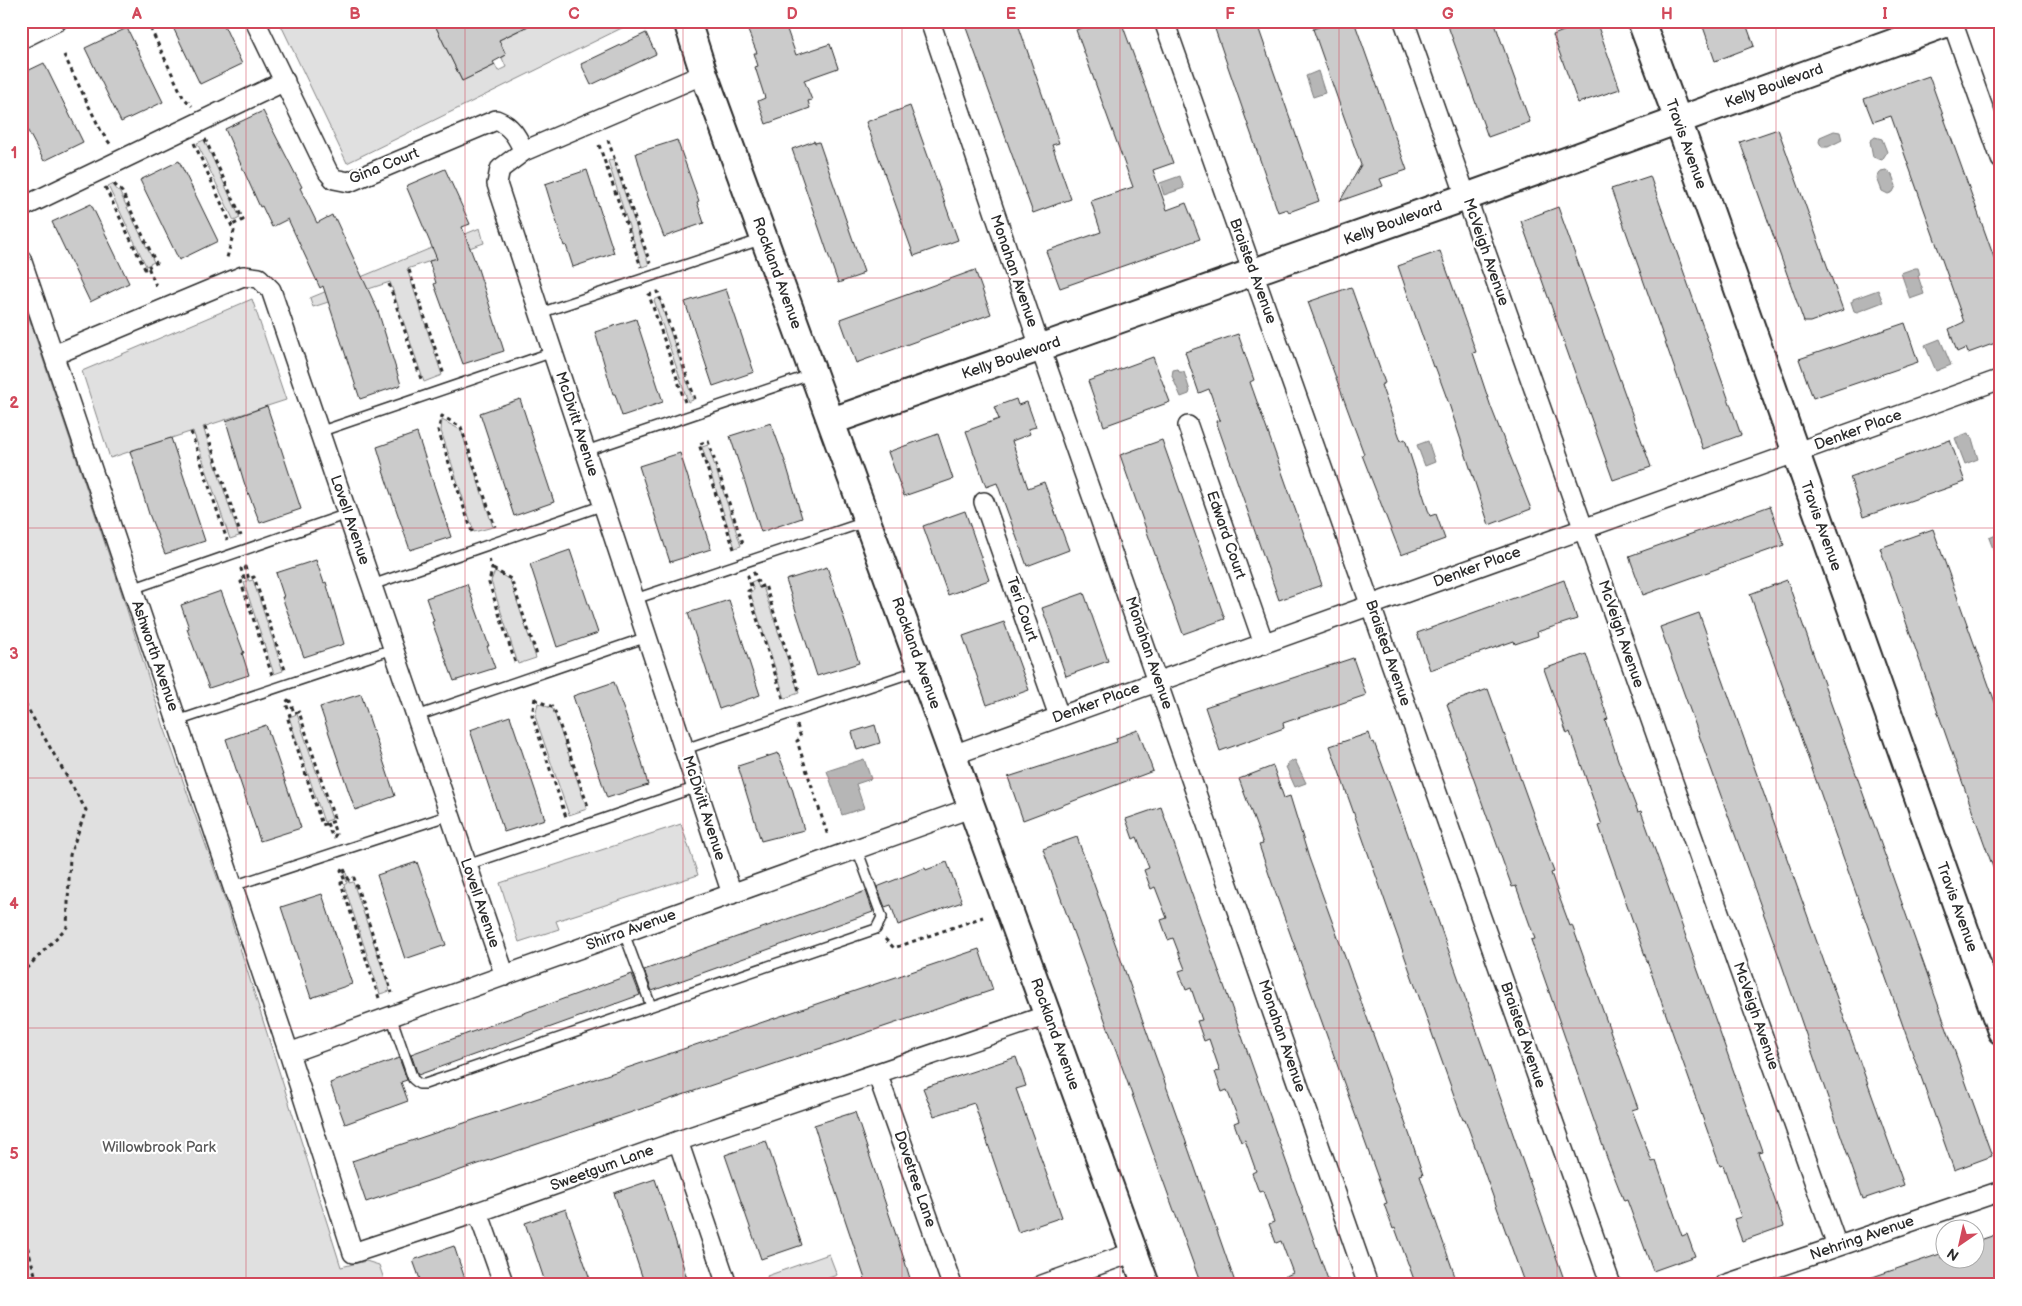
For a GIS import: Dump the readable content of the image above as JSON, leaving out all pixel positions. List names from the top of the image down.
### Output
{
  "streets": {
    "street": [
      "Kelly Boulevard",
      "Travis Avenue",
      "Gina Court",
      "McVeigh Avenue",
      "Monahan Avenue",
      "Braisted Avenue",
      "Rockland Avenue",
      "McDivitt Avenue",
      "Denker Place",
      "Lovell Avenue",
      "Edward Court",
      "Teri Court",
      "Ashworth Avenue",
      "Shirra Avenue",
      "Sweetgum Lane",
      "Dovetree Lane",
      "Nehring Avenue"
    ]
  },
  "crossings": [
    ["Kelly Boulevard", "Travis Avenue"],
    ["Kelly Boulevard", "McVeigh Avenue"],
    ["Kelly Boulevard", "Monahan Avenue"],
    ["Kelly Boulevard", "Braisted Avenue"],
    ["Kelly Boulevard", "Rockland Avenue"],
    ["Travis Avenue", "Denker Place"],
    ["Gina Court", "McDivitt Avenue"],
    ["McVeigh Avenue", "Denker Place"],
    ["McVeigh Avenue", "Nehring Avenue"],
    ["Monahan Avenue", "Denker Place"],
    ["Braisted Avenue", "Denker Place"],
    ["Rockland Avenue", "McDivitt Avenue"],
    ["Rockland Avenue", "Denker Place"],
    ["Rockland Avenue", "Shirra Avenue"],
    ["Rockland Avenue", "Sweetgum Lane"],
    ["McDivitt Avenue", "Shirra Avenue"],
    ["Denker Place", "Edward Court"],
    ["Denker Place", "Teri Court"],
    ["Lovell Avenue", "Ashworth Avenue"],
    ["Lovell Avenue", "Shirra Avenue"],
    ["Ashworth Avenue", "Shirra Avenue"],
    ["Ashworth Avenue", "Sweetgum Lane"],
    ["Shirra Avenue", "Sweetgum Lane"],
    ["Sweetgum Lane", "Dovetree Lane"]
  ],
  "parks": ["Willowbrook Park"],
  "north": "bottom left",
  "grid": {
    "columns": [
      "A",
      "B",
      "C",
      "D",
      "E",
      "F",
      "G",
      "H",
      "I"
    ],
    "rows": [
      "1",
      "2",
      "3",
      "4",
      "5"
    ]
  }
}
